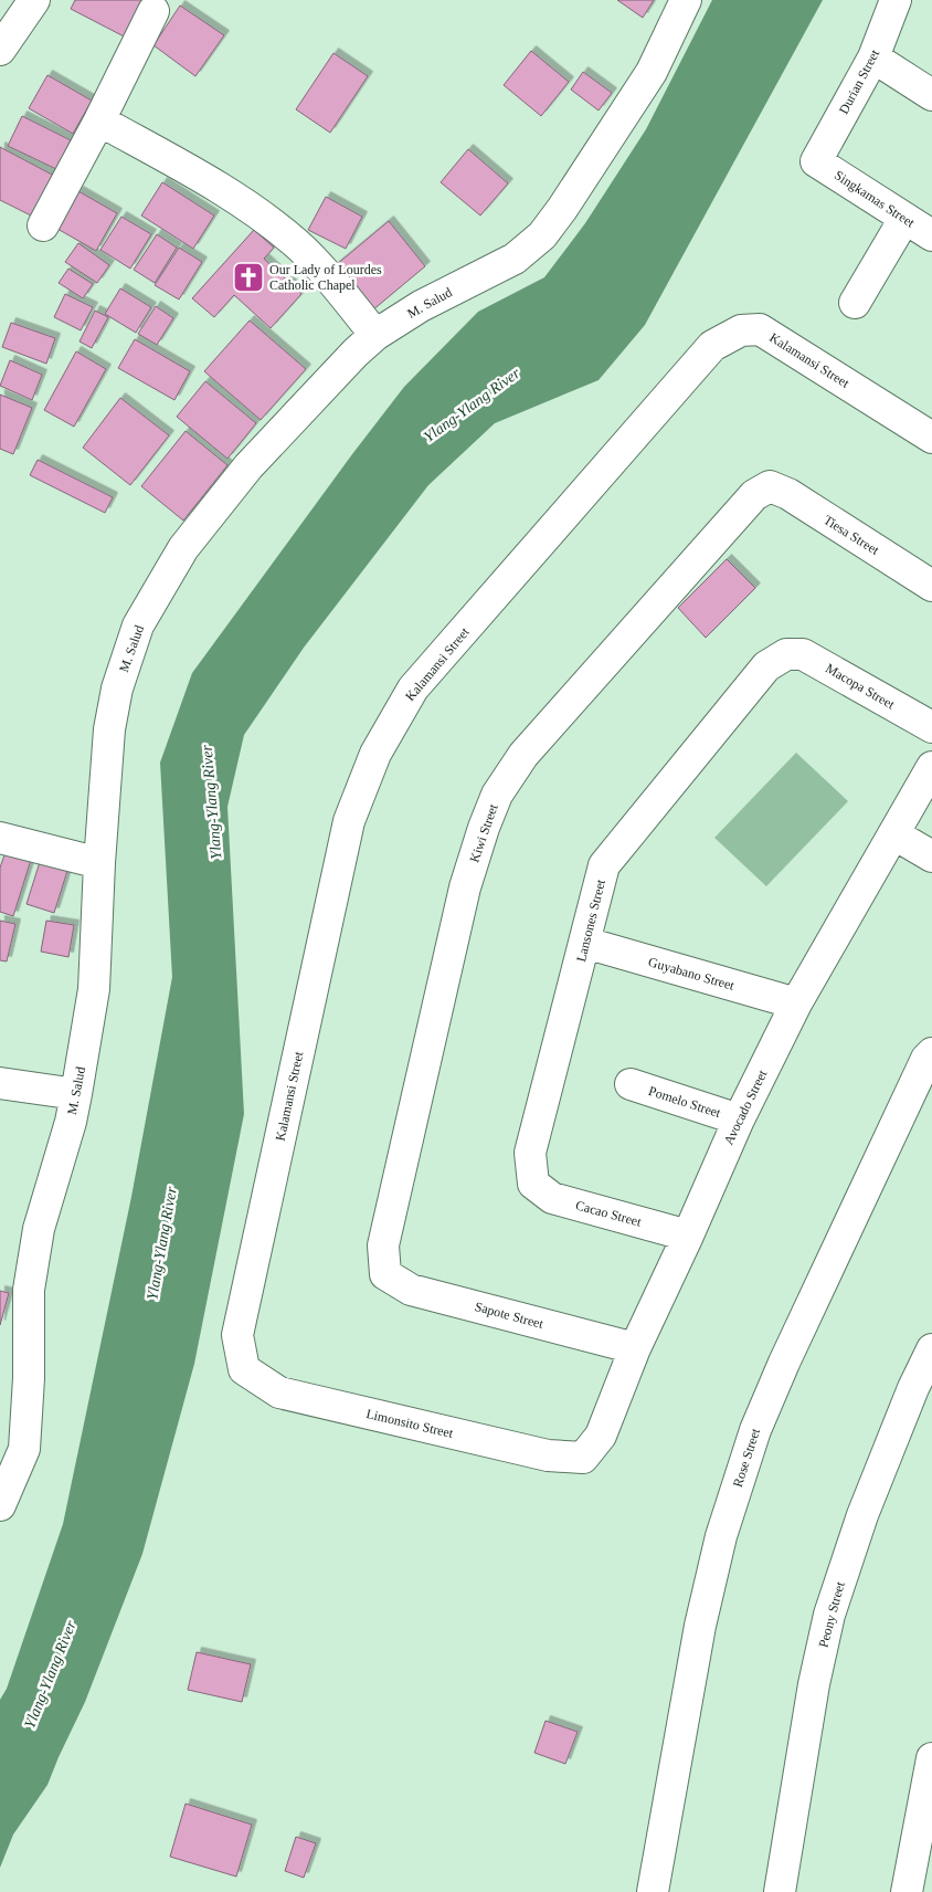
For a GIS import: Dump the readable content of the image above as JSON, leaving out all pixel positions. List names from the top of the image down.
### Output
{
  "streets": {
    "street": [
      "Durian Street",
      "Singkamas Street",
      "M. Salud",
      "Kalamansi Street",
      "Tiesa Street",
      "Macopa Street",
      "Kiwi Street",
      "Lansones Street",
      "Guyabano Street",
      "Pomelo Street",
      "Avocado Street",
      "Cacao Street",
      "Sapote Street",
      "Limonsito Street",
      "Rose Street",
      "Peony Street"
    ]
  },
  "crossings": [
    ["Durian Street", "Singkamas Street"],
    ["Kalamansi Street", "Limonsito Street"],
    ["Tiesa Street", "Kiwi Street"],
    ["Macopa Street", "Lansones Street"],
    ["Kiwi Street", "Sapote Street"],
    ["Lansones Street", "Guyabano Street"],
    ["Lansones Street", "Cacao Street"],
    ["Guyabano Street", "Avocado Street"],
    ["Pomelo Street", "Avocado Street"],
    ["Avocado Street", "Cacao Street"],
    ["Avocado Street", "Sapote Street"],
    ["Avocado Street", "Limonsito Street"]
  ],
  "water": ["Ylang-Ylang River"],
  "places": {
    "church": ["Our Lady of Lourdes Catholic Chapel"]
  }
}
